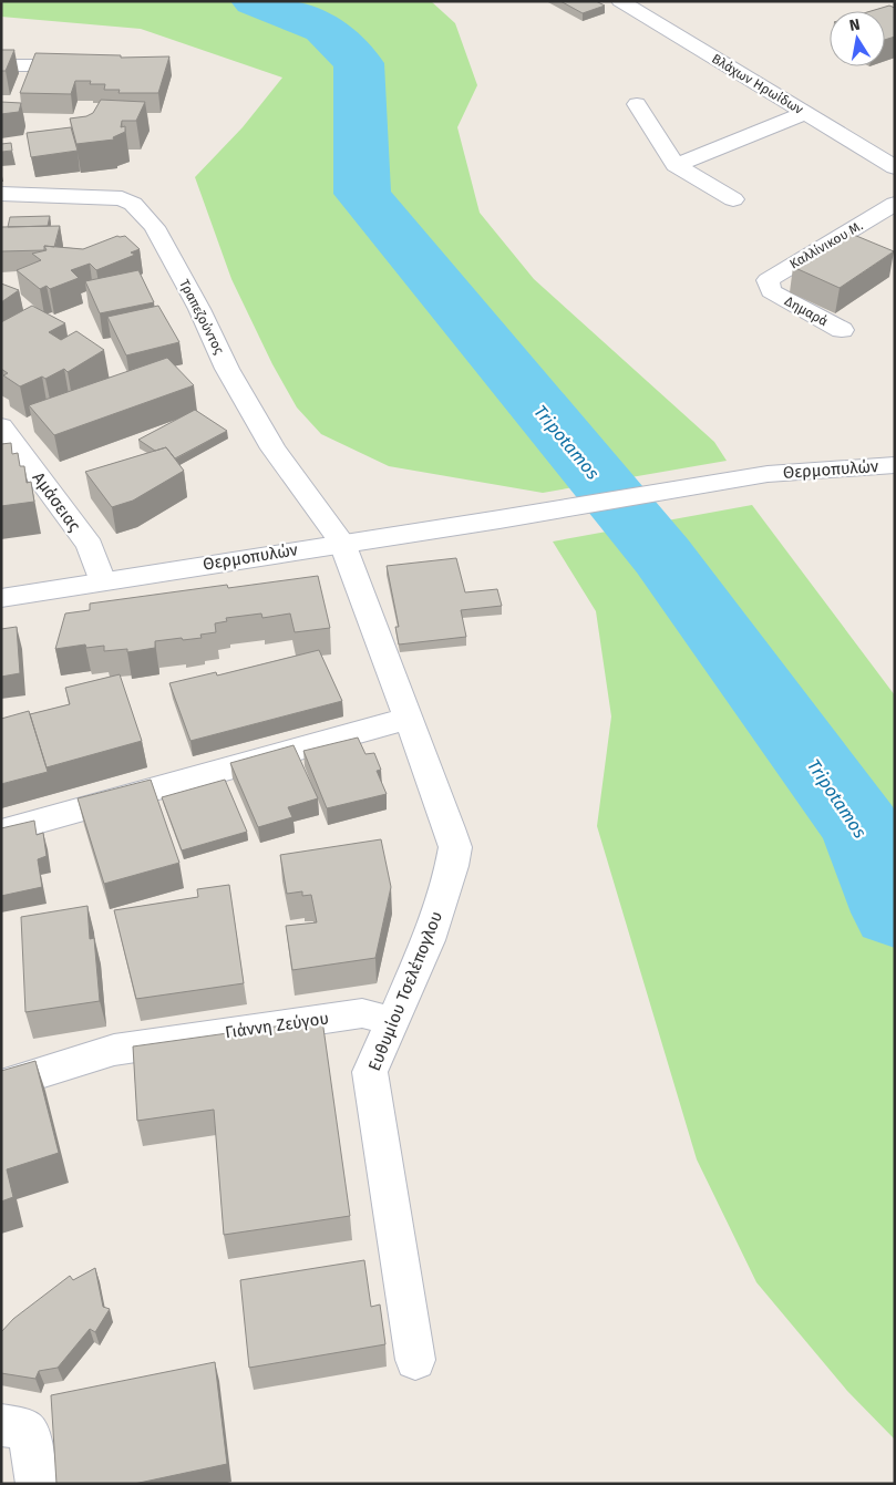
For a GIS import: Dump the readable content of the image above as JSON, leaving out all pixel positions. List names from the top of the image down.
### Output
{
  "streets": {
    "street": [
      "Βλάχων Ηρωίδων",
      "Καλλίνικου Μ.",
      "Δημαρά",
      "Τραπεζούντος",
      "Θερμοπυλών",
      "Αμάσειας",
      "Ευθυμίου Τσελέπογλου",
      "Γιάννη Ζεύγου"
    ]
  },
  "crossings": [
    ["Καλλίνικου Μ.", "Δημαρά"],
    ["Τραπεζούντος", "Θερμοπυλών"],
    ["Τραπεζούντος", "Ευθυμίου Τσελέπογλου"],
    ["Θερμοπυλών", "Αμάσειας"],
    ["Θερμοπυλών", "Ευθυμίου Τσελέπογλου"],
    ["Ευθυμίου Τσελέπογλου", "Γιάννη Ζεύγου"]
  ],
  "water": ["Tripotamos"],
  "north": "top"
}
